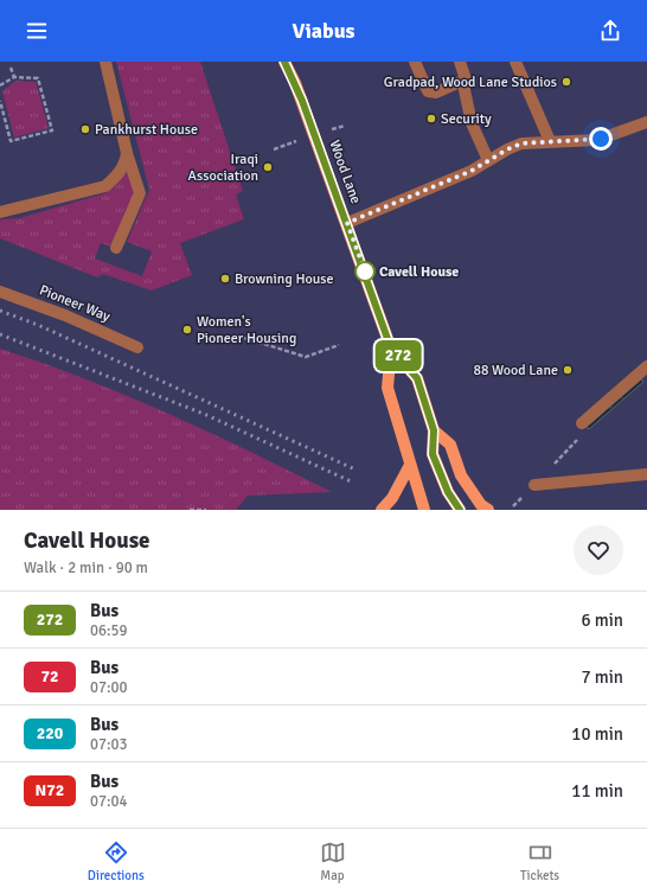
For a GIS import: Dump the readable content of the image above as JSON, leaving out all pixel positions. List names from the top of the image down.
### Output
{
  "streets": {
    "main road": ["Wood Lane"],
    "street": ["Pioneer Way"]
  },
  "places": [
    "Gradpad, Wood Lane Studios",
    "Security",
    "Pankhurst House",
    "Iraqi Association",
    "Cavell House",
    "Browning House",
    "Women's Pioneer Housing",
    "88 Wood Lane"
  ],
  "lines": ["bus line 272"],
  "page": {
    "header": "Viabus",
    "on_map": "272",
    "heading": ["Cavell House", "Walk · 2 min · 90 m"],
    "list": [
      {
        "mark": "272",
        "name": "Bus",
        "note": "06:59",
        "value": "6 min"
      },
      {
        "mark": "72",
        "name": "Bus",
        "note": "07:00",
        "value": "7 min"
      },
      {
        "mark": "220",
        "name": "Bus",
        "note": "07:03",
        "value": "10 min"
      },
      {
        "mark": "N72",
        "name": "Bus",
        "note": "07:04",
        "value": "11 min"
      }
    ],
    "tabs": ["Directions", "Map", "Tickets"]
  }
}
